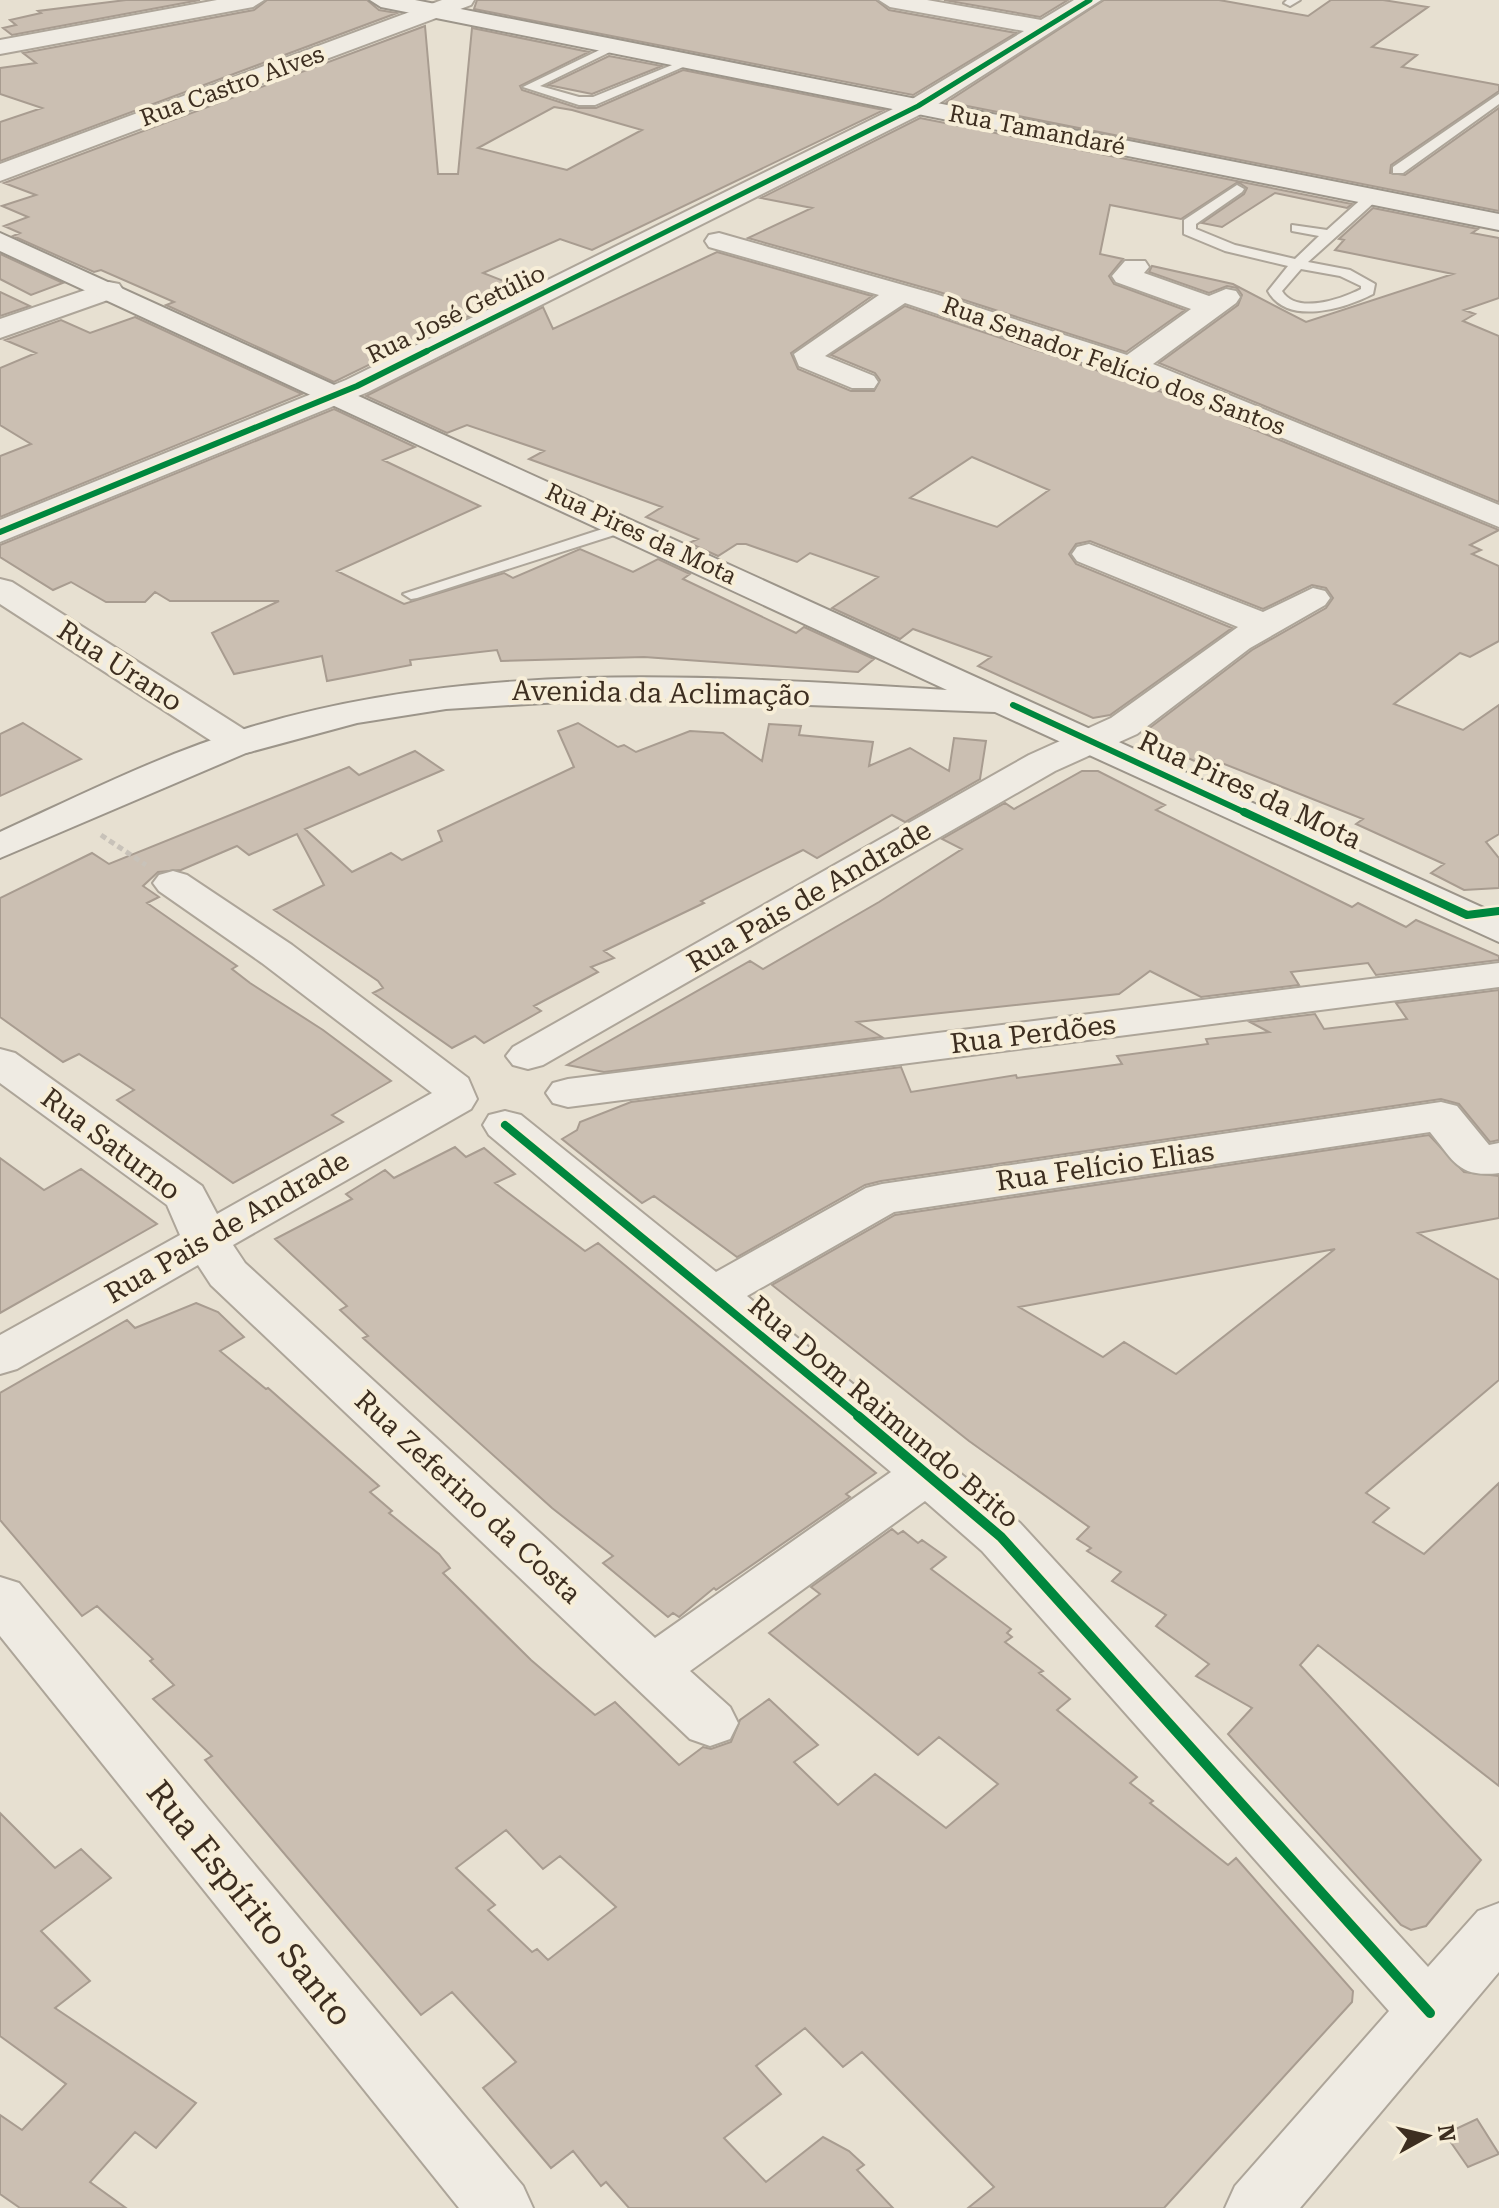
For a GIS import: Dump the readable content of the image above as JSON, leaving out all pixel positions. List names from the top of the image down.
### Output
{
  "streets": {
    "street": [
      "Rua Castro Alves",
      "Rua Tamandaré",
      "Rua José Getúlio",
      "Rua Senador Felício dos Santos",
      "Rua Pires da Mota",
      "Rua Urano",
      "Avenida da Aclimação",
      "Rua Pais de Andrade",
      "Rua Perdões",
      "Rua Saturno",
      "Rua Felício Elias",
      "Rua Dom Raimundo Brito",
      "Rua Zeferino da Costa",
      "Rua Espírito Santo"
    ]
  },
  "crossings": [
    ["Rua Castro Alves", "Rua Tamandaré"],
    ["Rua Tamandaré", "Rua José Getúlio"],
    ["Rua José Getúlio", "Rua Pires da Mota"],
    ["Rua Pires da Mota", "Avenida da Aclimação"],
    ["Rua Pires da Mota", "Rua Pais de Andrade"],
    ["Rua Urano", "Avenida da Aclimação"],
    ["Rua Pais de Andrade", "Rua Perdões"],
    ["Rua Pais de Andrade", "Rua Saturno"],
    ["Rua Pais de Andrade", "Rua Dom Raimundo Brito"],
    ["Rua Pais de Andrade", "Rua Zeferino da Costa"],
    ["Rua Perdões", "Rua Dom Raimundo Brito"],
    ["Rua Saturno", "Rua Zeferino da Costa"],
    ["Rua Felício Elias", "Rua Dom Raimundo Brito"]
  ],
  "north": "right"
}
